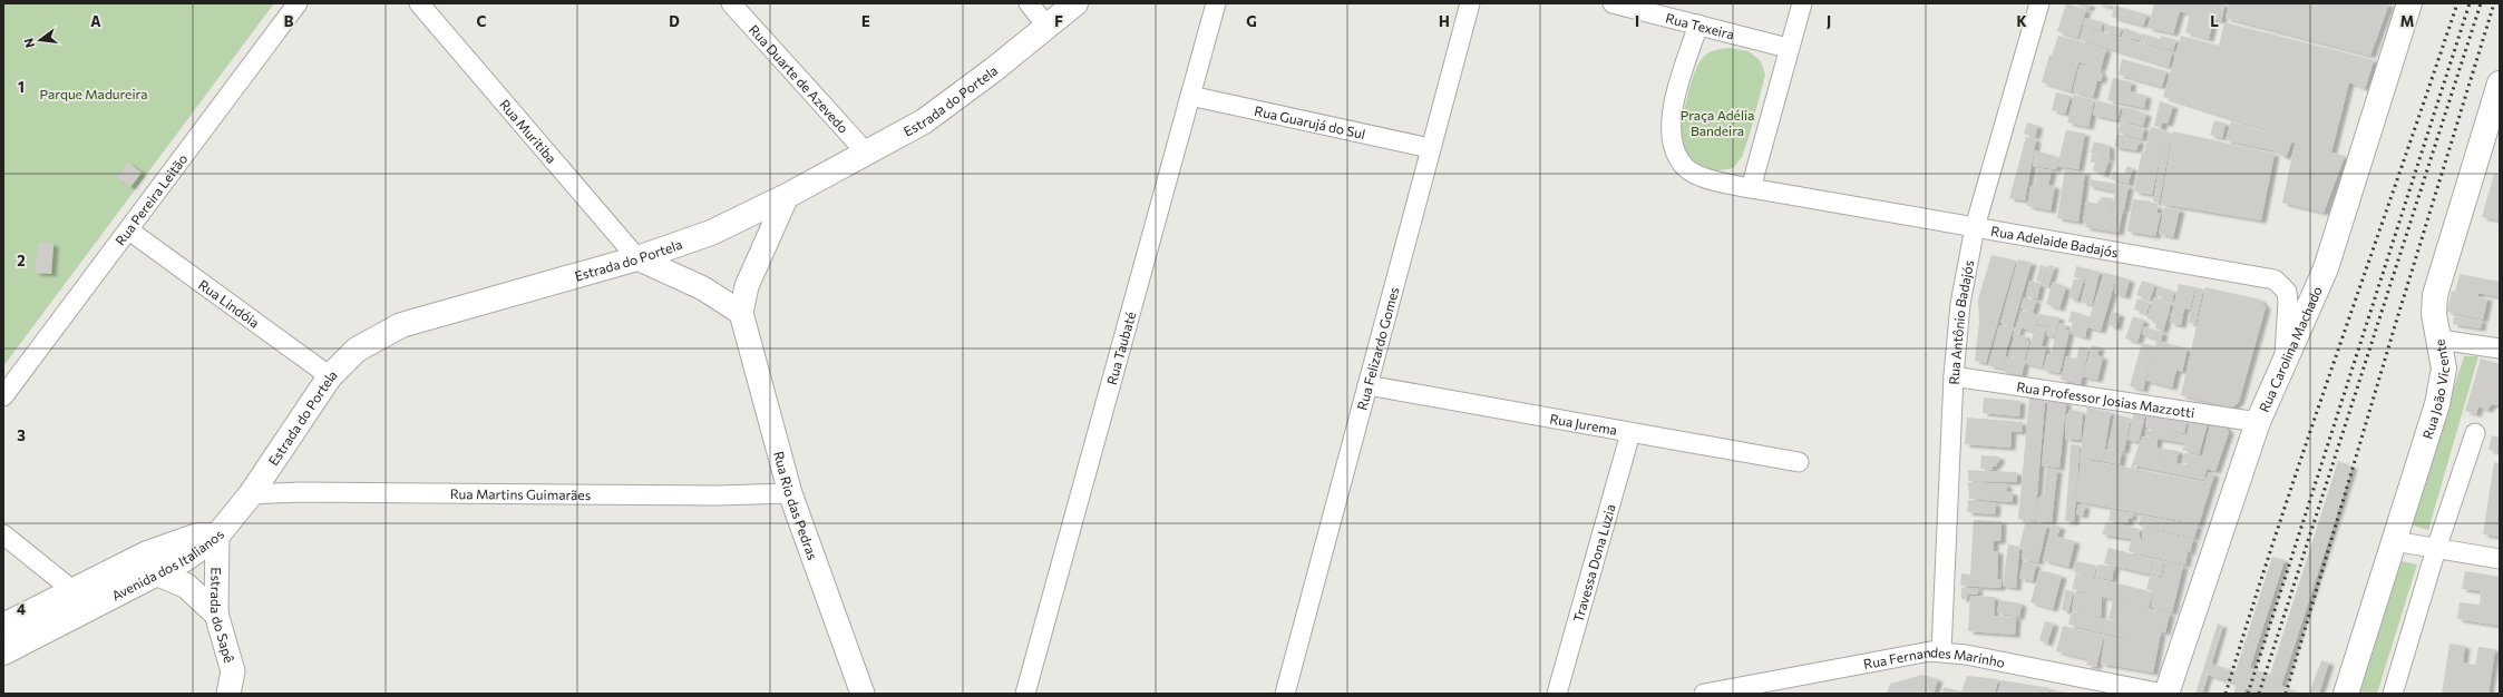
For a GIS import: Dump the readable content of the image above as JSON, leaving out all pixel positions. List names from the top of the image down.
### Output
{
  "streets": {
    "main road": [
      "Estrada do Portela",
      "Rua Carolina Machado",
      "Rua João Vicente",
      "Avenida dos Italianos"
    ],
    "street": [
      "Rua Texeira",
      "Rua Duarte de Azevedo",
      "Rua Guarujá do Sul",
      "Rua Muritiba",
      "Rua Pereira Leitão",
      "Rua Adelaide Badajós",
      "Rua Lindóia",
      "Rua Antônio Badajós",
      "Rua Taubaté",
      "Rua Felizardo Gomes",
      "Rua Professor Josias Mazzotti",
      "Rua Jurema",
      "Rua Martins Guimarães",
      "Rua Rio das Pedras",
      "Travessa Dona Luzia",
      "Estrada do Sapê",
      "Rua Fernandes Marinho"
    ]
  },
  "crossings": [
    ["Rua Duarte de Azevedo", "Estrada do Portela"],
    ["Estrada do Portela", "Rua Muritiba"],
    ["Estrada do Portela", "Rua Lindóia"],
    ["Estrada do Portela", "Rua Martins Guimarães"],
    ["Estrada do Portela", "Rua Rio das Pedras"],
    ["Estrada do Portela", "Avenida dos Italianos"],
    ["Estrada do Portela", "Estrada do Sapê"],
    ["Rua Guarujá do Sul", "Rua Taubaté"],
    ["Rua Guarujá do Sul", "Rua Felizardo Gomes"],
    ["Rua Pereira Leitão", "Rua Lindóia"],
    ["Rua Adelaide Badajós", "Rua Antônio Badajós"],
    ["Rua Adelaide Badajós", "Rua Carolina Machado"],
    ["Rua Antônio Badajós", "Rua Professor Josias Mazzotti"],
    ["Rua Antônio Badajós", "Rua Fernandes Marinho"],
    ["Rua Felizardo Gomes", "Rua Jurema"],
    ["Rua Carolina Machado", "Rua Professor Josias Mazzotti"],
    ["Rua Jurema", "Travessa Dona Luzia"],
    ["Rua Martins Guimarães", "Rua Rio das Pedras"],
    ["Avenida dos Italianos", "Estrada do Sapê"]
  ],
  "parks": ["Parque Madureira", "Praça Adélia Bandeira"],
  "north": "left",
  "grid": {
    "columns": [
      "A",
      "B",
      "C",
      "D",
      "E",
      "F",
      "G",
      "H",
      "I",
      "J",
      "K",
      "L",
      "M"
    ],
    "rows": [
      "1",
      "2",
      "3",
      "4"
    ]
  }
}
